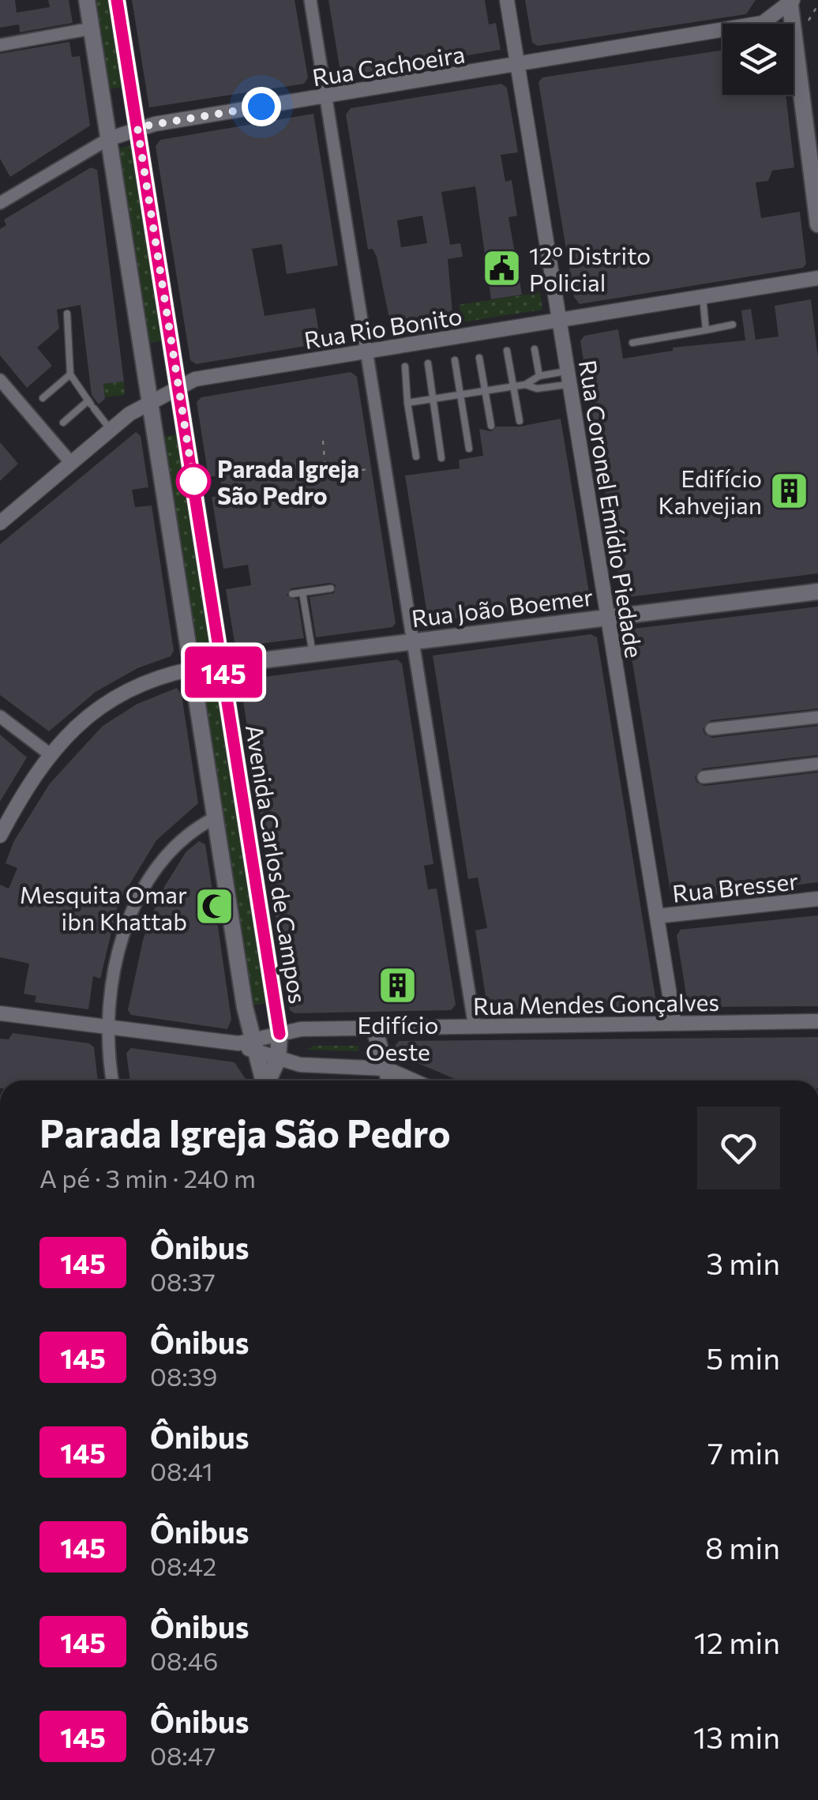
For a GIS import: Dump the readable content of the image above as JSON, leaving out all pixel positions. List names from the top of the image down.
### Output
{
  "streets": {
    "main road": ["Rua João Boemer", "Avenida Carlos de Campos"],
    "street": [
      "Rua Cachoeira",
      "Rua Rio Bonito",
      "Rua Coronel Emídio Piedade",
      "Rua Bresser",
      "Rua Mendes Gonçalves"
    ]
  },
  "crossings": [
    ["Rua Cachoeira", "Rua Coronel Emídio Piedade"],
    ["Rua Cachoeira", "Avenida Carlos de Campos"],
    ["Rua Rio Bonito", "Rua Coronel Emídio Piedade"],
    ["Rua Rio Bonito", "Avenida Carlos de Campos"],
    ["Rua Coronel Emídio Piedade", "Rua João Boemer"],
    ["Rua Coronel Emídio Piedade", "Rua Bresser"],
    ["Rua Coronel Emídio Piedade", "Rua Mendes Gonçalves"],
    ["Rua João Boemer", "Avenida Carlos de Campos"],
    ["Avenida Carlos de Campos", "Rua Mendes Gonçalves"]
  ],
  "places": {
    "public building": ["12º Distrito Policial"],
    "other": ["Parada Igreja São Pedro"],
    "building": ["Edifício Kahvejian", "Edifício Oeste"],
    "mosque": ["Mesquita Omar ibn Khattab"]
  },
  "lines": ["bus line 145"],
  "page": {
    "on_map": "145",
    "heading": ["Parada Igreja São Pedro", "A pé · 3 min · 240 m"],
    "list": [
      {
        "mark": "145",
        "name": "Ônibus",
        "note": "08:37",
        "value": "3 min"
      },
      {
        "mark": "145",
        "name": "Ônibus",
        "note": "08:39",
        "value": "5 min"
      },
      {
        "mark": "145",
        "name": "Ônibus",
        "note": "08:41",
        "value": "7 min"
      },
      {
        "mark": "145",
        "name": "Ônibus",
        "note": "08:42",
        "value": "8 min"
      },
      {
        "mark": "145",
        "name": "Ônibus",
        "note": "08:46",
        "value": "12 min"
      },
      {
        "mark": "145",
        "name": "Ônibus",
        "note": "08:47",
        "value": "13 min"
      }
    ]
  }
}
